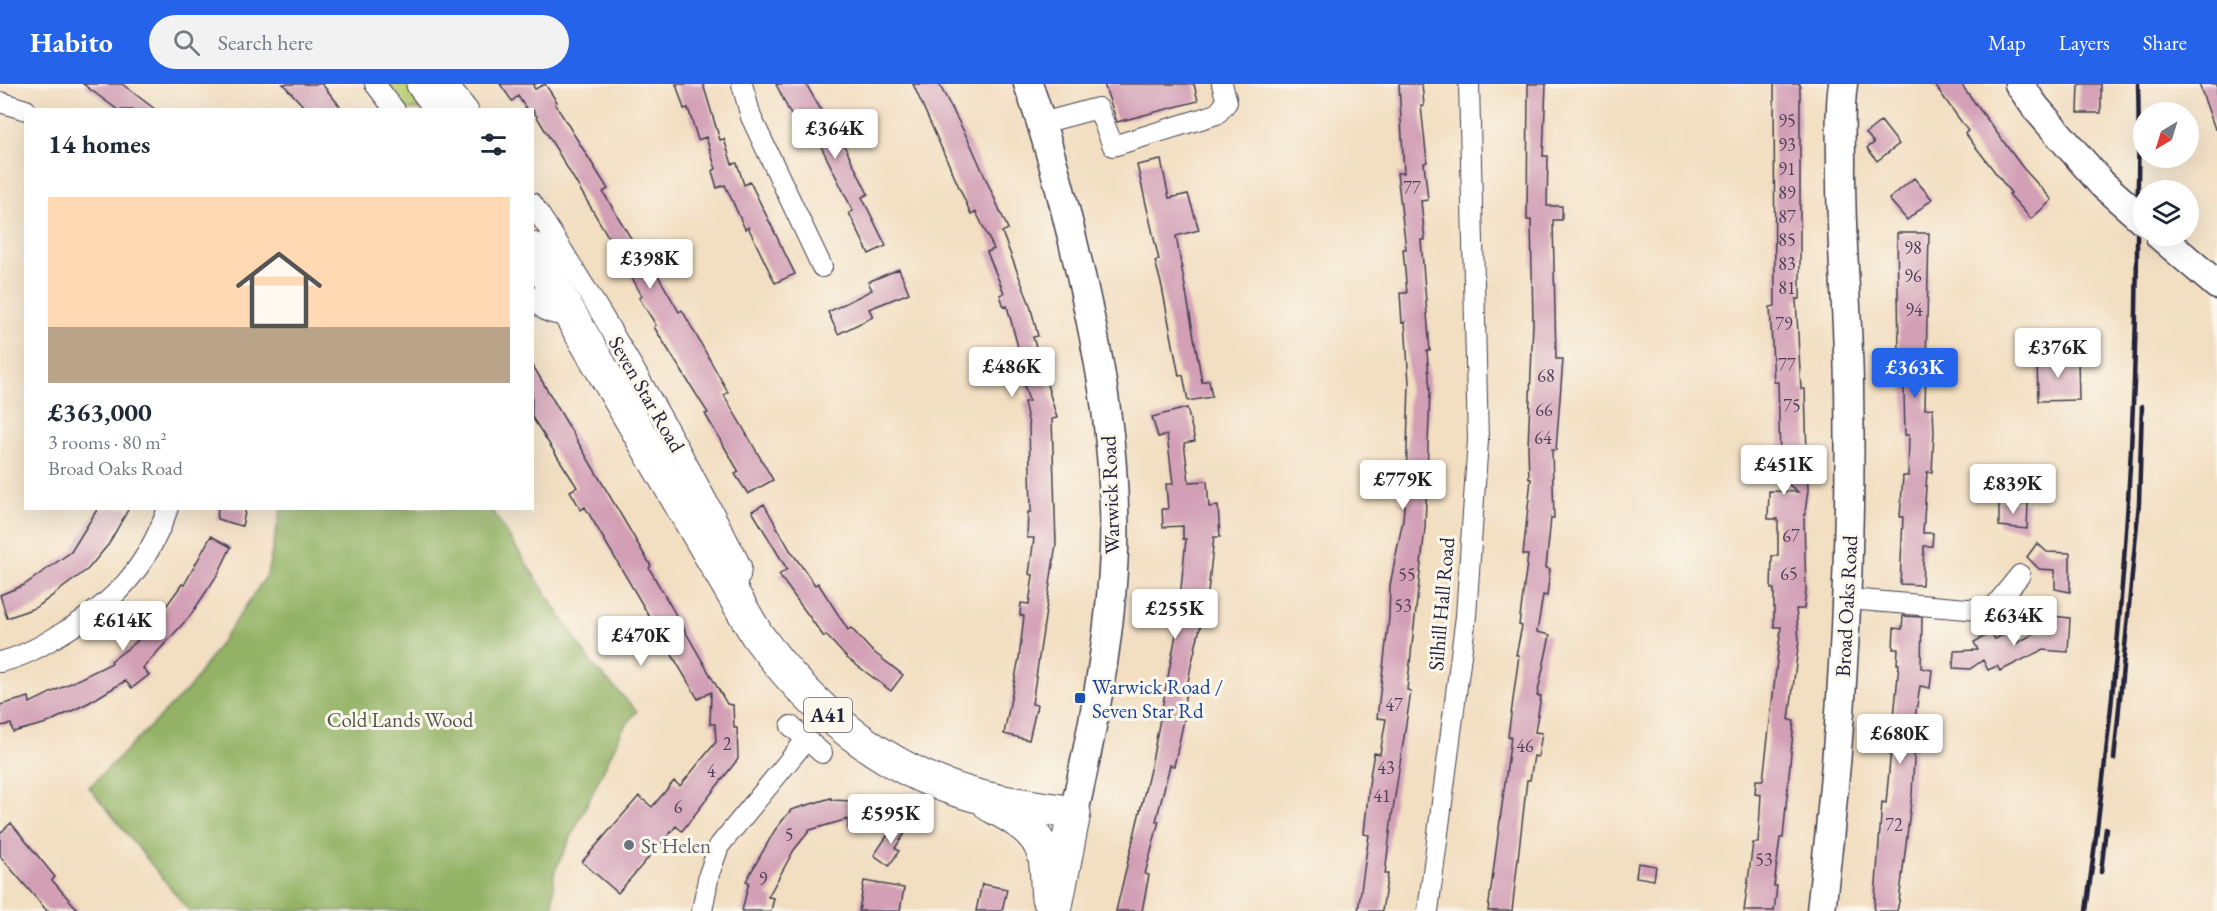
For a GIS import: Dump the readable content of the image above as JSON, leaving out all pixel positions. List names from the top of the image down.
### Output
{
  "streets": {
    "highway": ["Seven Star Road", "Warwick Road", "A41"],
    "main road": ["Broad Oaks Road"],
    "street": ["Silhill Hall Road"]
  },
  "crossings": [
    ["Seven Star Road", "Warwick Road"]
  ],
  "parks": ["Cold Lands Wood"],
  "places": {
    "transit": ["Warwick Road / Seven Star Rd"],
    "other": ["St Helen"]
  },
  "house_numbers": [
    "95",
    "93",
    "91",
    "77",
    "89",
    "87",
    "85",
    "98",
    "83",
    "96",
    "81",
    "94",
    "79",
    "77",
    "68",
    "75",
    "66",
    "64",
    "67",
    "65",
    "55",
    "53",
    "47",
    "2",
    "46",
    "43",
    "4",
    "41",
    "6",
    "72",
    "5",
    "53",
    "9"
  ],
  "north": "bottom left",
  "page": {
    "header": "Habito",
    "search": "Search here",
    "nav": ["Map", "Layers", "Share"],
    "heading": "14 homes",
    "price": [
      "£364K",
      "£398K",
      "£376K",
      "£486K",
      "£363K",
      "£451K",
      "£779K",
      "£839K",
      "£255K",
      "£634K",
      "£614K",
      "£470K",
      "£680K",
      "£595K"
    ],
    "list": [
      {
        "name": "£363,000",
        "note": "3 rooms · 80 m² · Broad Oaks Road"
      }
    ]
  }
}
